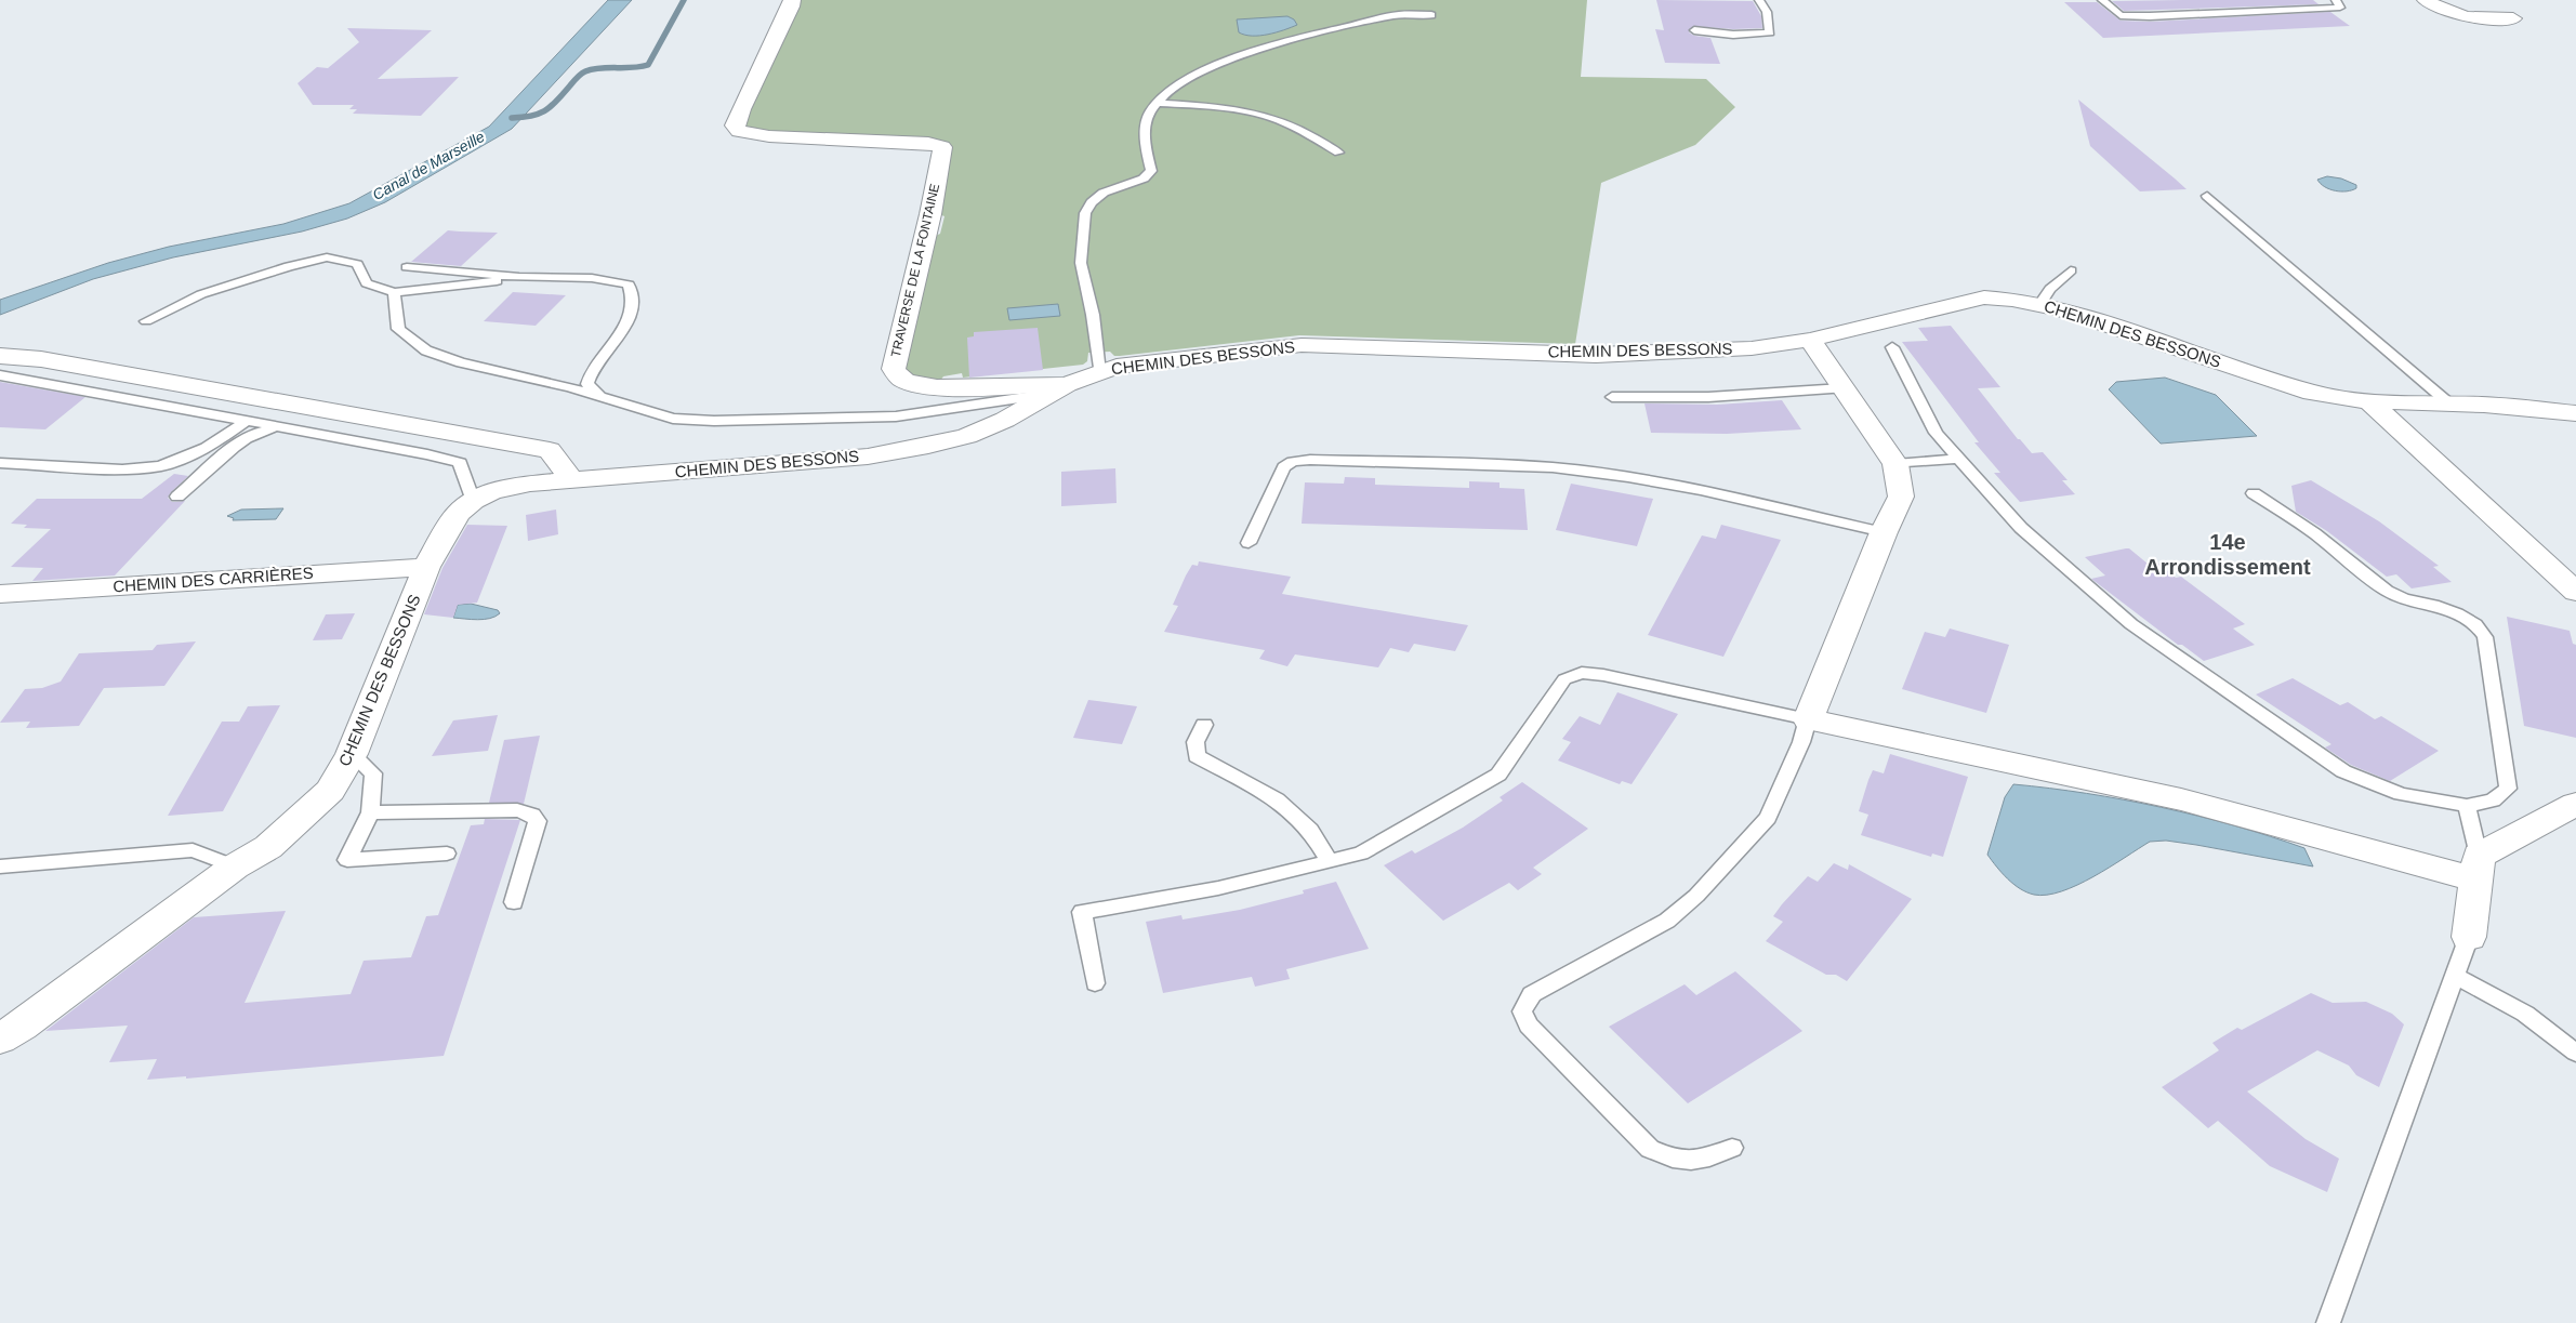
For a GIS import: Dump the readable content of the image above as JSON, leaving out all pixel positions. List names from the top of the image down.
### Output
{
  "streets": {
    "street": ["TRAVERSE DE LA FONTAINE", "CHEMIN DES BESSONS", "CHEMIN DES CARRIÈRES"]
  },
  "crossings": [
    ["TRAVERSE DE LA FONTAINE", "CHEMIN DES BESSONS"],
    ["CHEMIN DES BESSONS", "CHEMIN DES CARRIÈRES"]
  ],
  "districts": ["14e Arrondissement"],
  "water": ["Canal de Marseille"]
}
